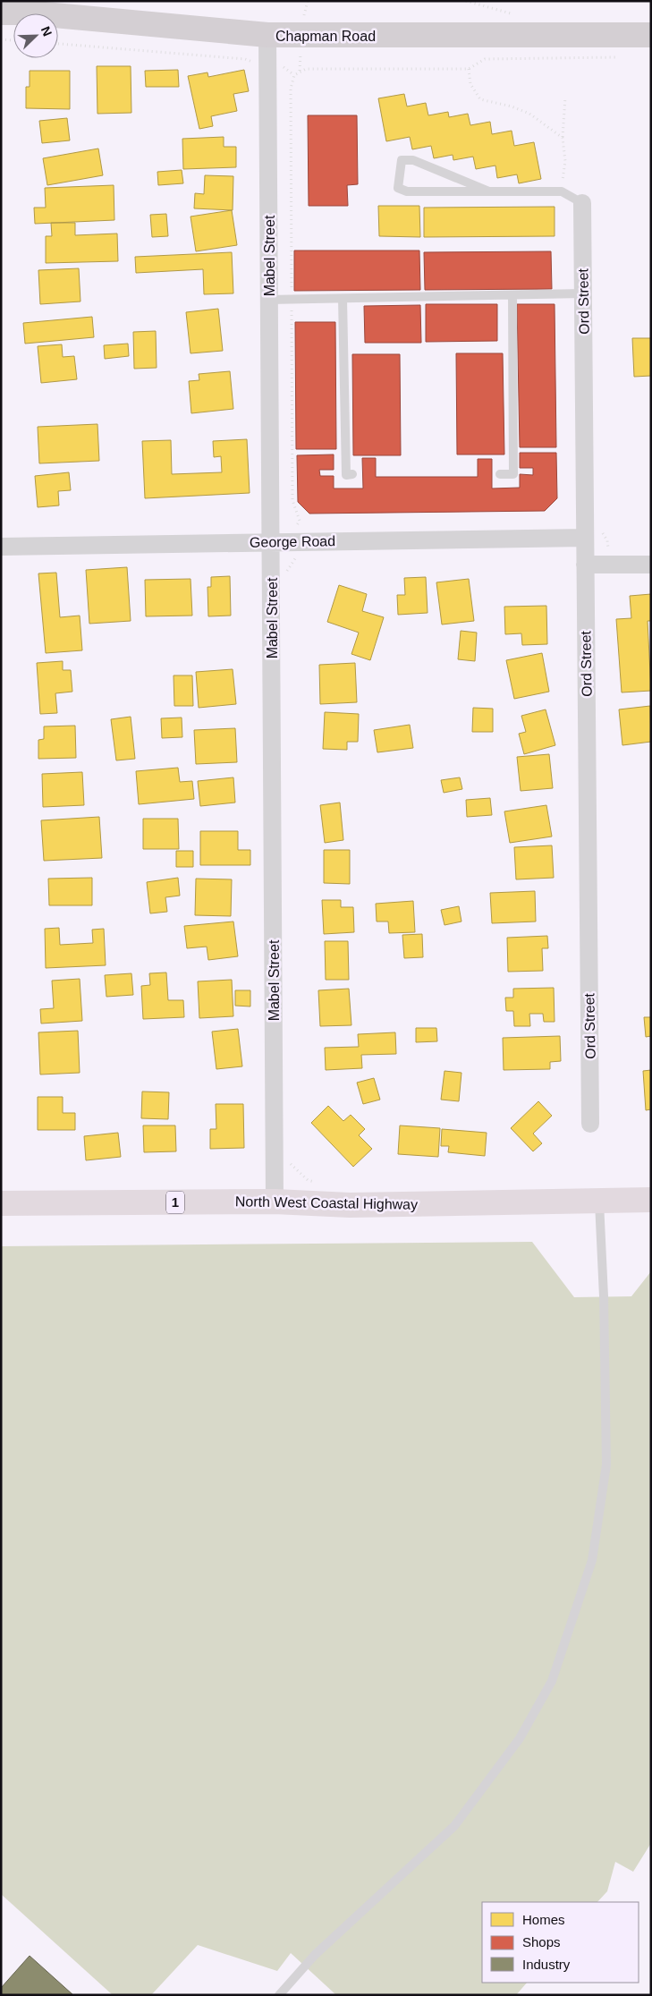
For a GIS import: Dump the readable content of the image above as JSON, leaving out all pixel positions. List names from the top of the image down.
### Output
{
  "streets": {
    "highway": ["1", "North West Coastal Highway"],
    "main road": ["Chapman Road"],
    "street": ["Mabel Street", "Ord Street", "George Road"]
  },
  "crossings": [
    ["Chapman Road", "Mabel Street"],
    ["Mabel Street", "George Road"],
    ["Mabel Street", "North West Coastal Highway"],
    ["Ord Street", "George Road"]
  ],
  "legend": ["Homes", "Shops", "Industry"],
  "north": "top right"
}
